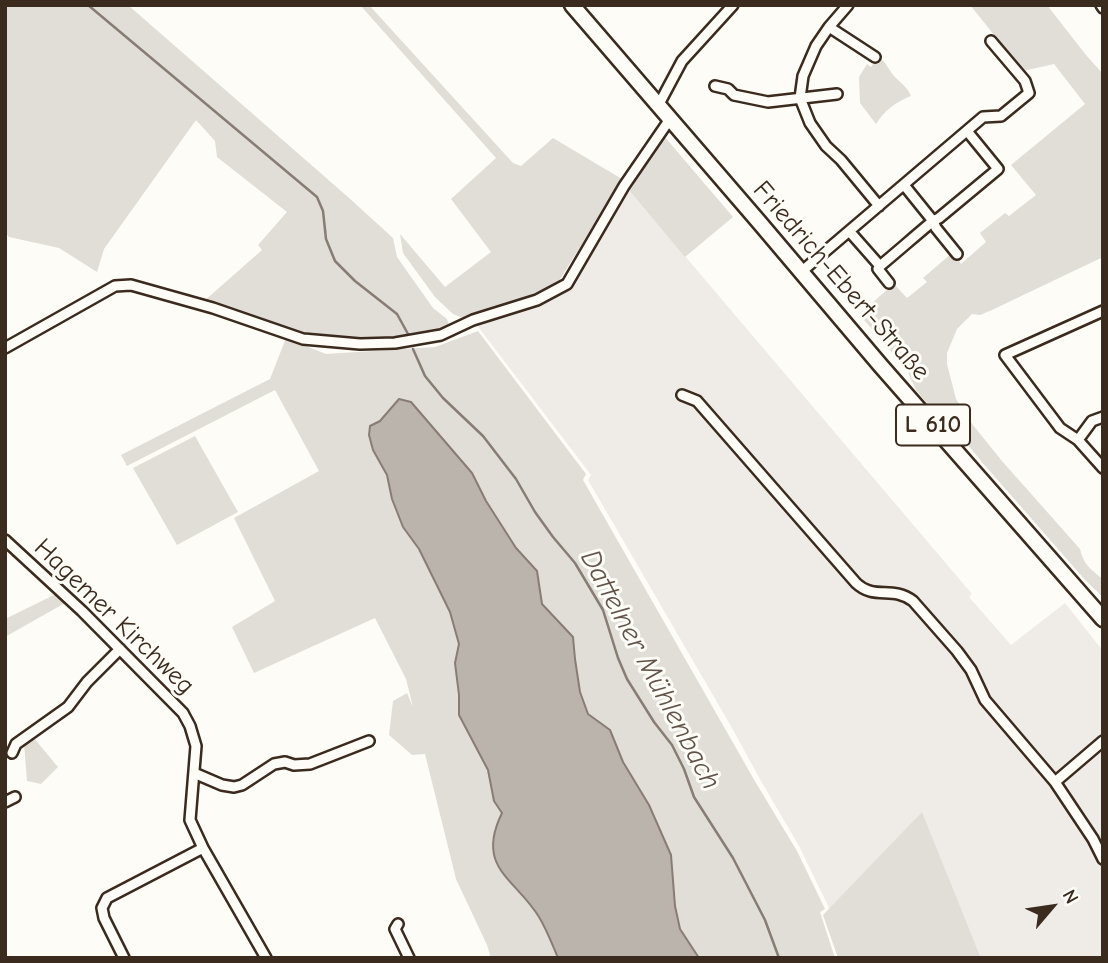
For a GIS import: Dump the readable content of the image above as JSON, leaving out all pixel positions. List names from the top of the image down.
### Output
{
  "streets": {
    "main road": ["Friedrich-Ebert-Straße", "L 610"],
    "street": ["Hagemer Kirchweg"]
  },
  "water": ["Dattelner Mühlenbach"],
  "north": "top right"
}
